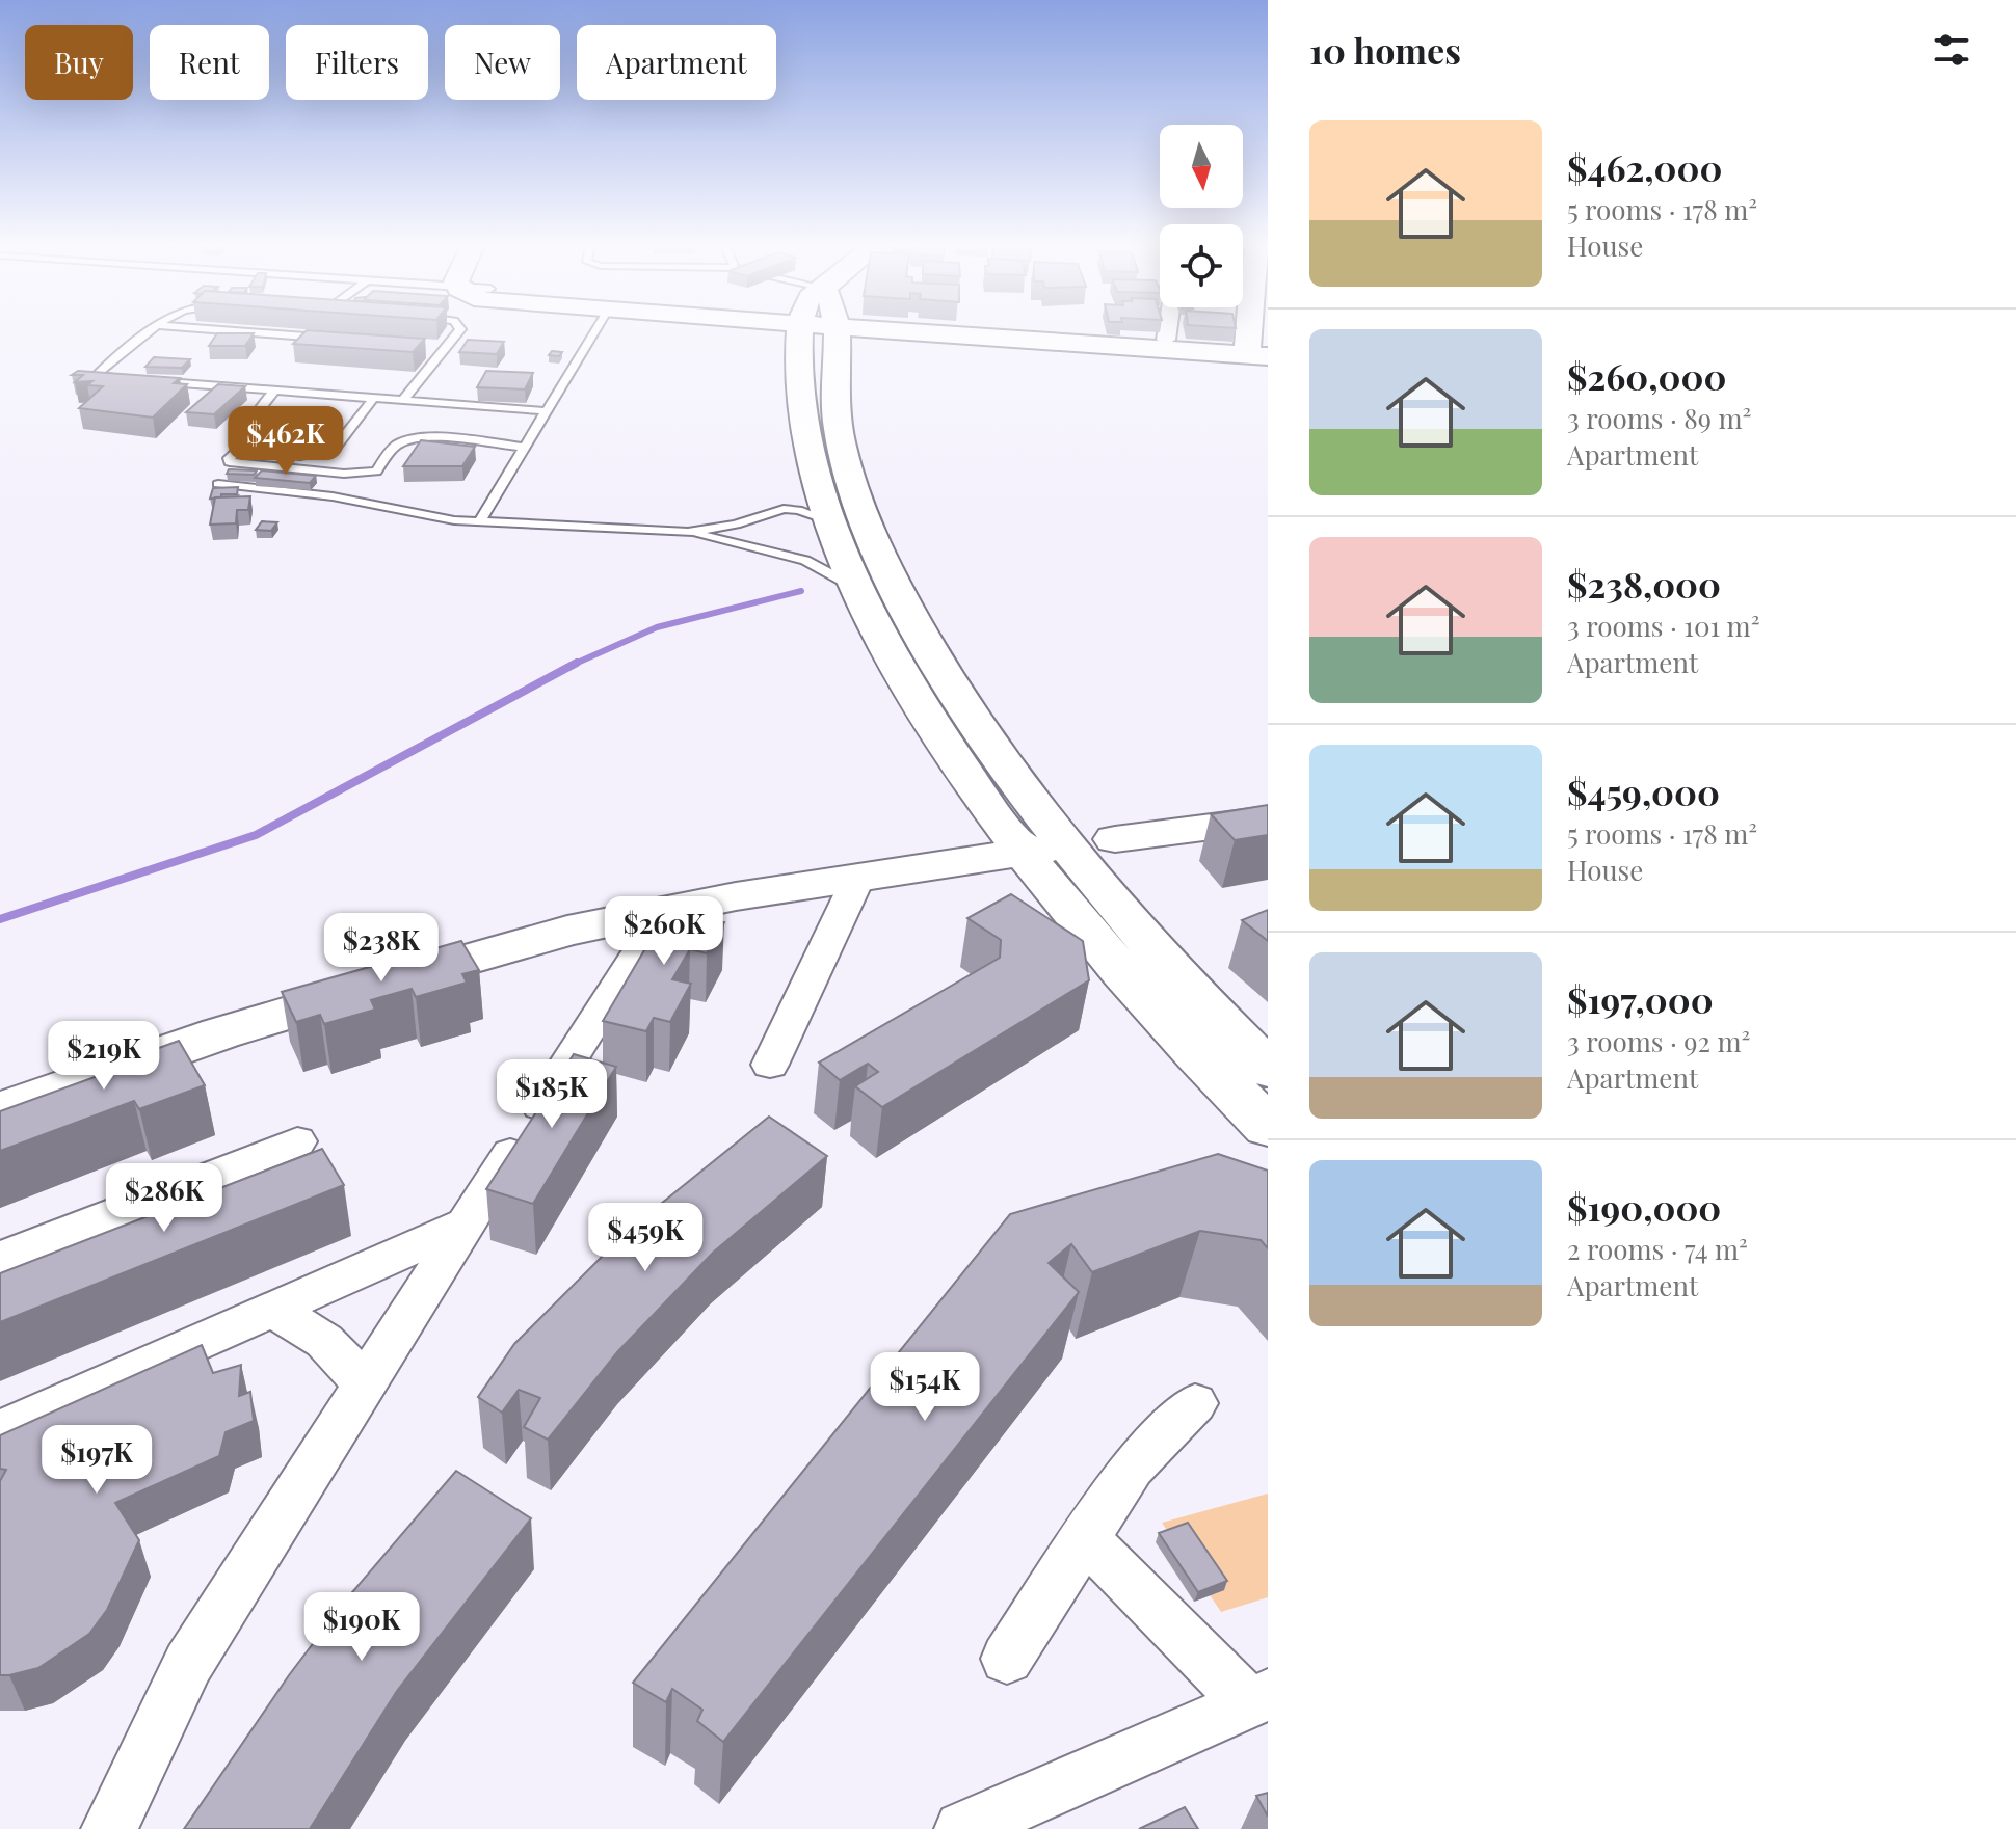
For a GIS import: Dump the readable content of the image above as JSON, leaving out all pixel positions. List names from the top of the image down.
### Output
{
  "north": "bottom",
  "page": {
    "heading": "10 homes",
    "chip": [
      "Buy",
      "Rent",
      "Filters",
      "New",
      "Apartment"
    ],
    "list": [
      {
        "name": "$462,000",
        "note": "5 rooms · 178 m² · House"
      },
      {
        "name": "$260,000",
        "note": "3 rooms · 89 m² · Apartment"
      },
      {
        "name": "$238,000",
        "note": "3 rooms · 101 m² · Apartment"
      },
      {
        "name": "$459,000",
        "note": "5 rooms · 178 m² · House"
      },
      {
        "name": "$197,000",
        "note": "3 rooms · 92 m² · Apartment"
      },
      {
        "name": "$190,000",
        "note": "2 rooms · 74 m² · Apartment"
      }
    ],
    "price": [
      "$462K",
      "$260K",
      "$238K",
      "$219K",
      "$185K",
      "$286K",
      "$459K",
      "$154K",
      "$197K",
      "$190K"
    ]
  }
}
